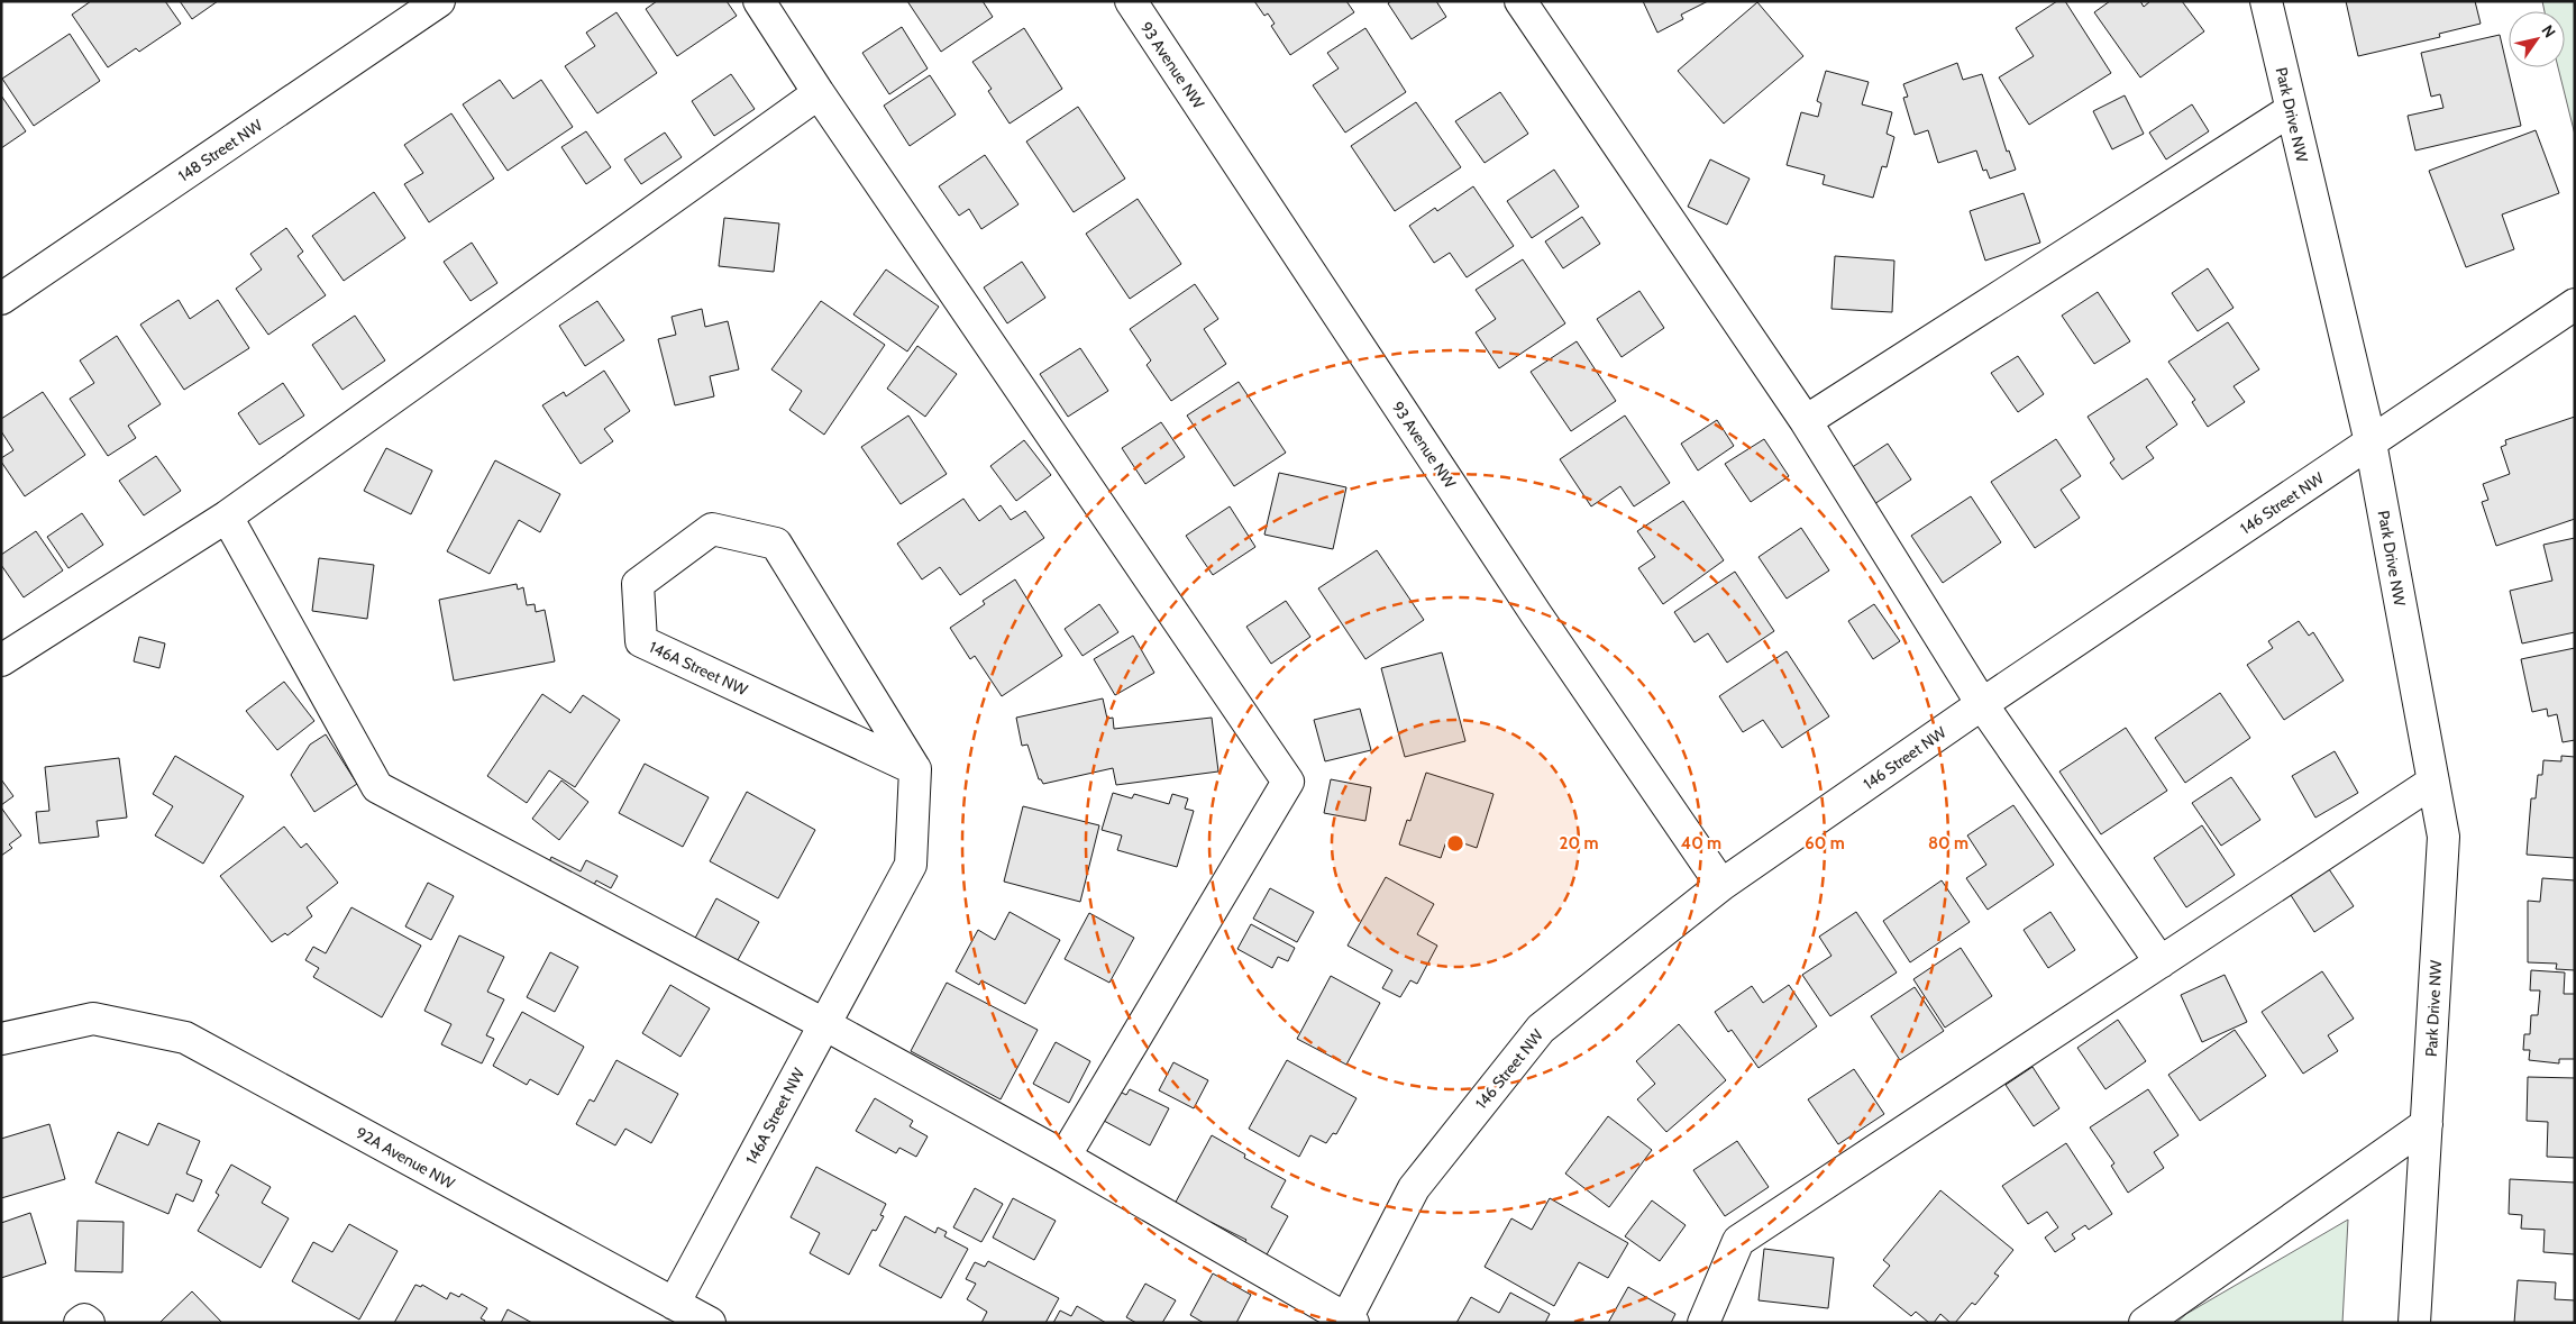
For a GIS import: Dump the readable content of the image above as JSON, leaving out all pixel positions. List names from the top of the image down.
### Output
{
  "streets": {
    "street": [
      "93 Avenue NW",
      "Park Drive NW",
      "148 Street NW",
      "146 Street NW",
      "146A Street NW",
      "92A Avenue NW"
    ]
  },
  "crossings": [
    ["93 Avenue NW", "146 Street NW"],
    ["Park Drive NW", "146 Street NW"],
    ["146A Street NW", "92A Avenue NW"]
  ],
  "north": "top right",
  "rings": [
    "20 m",
    "40 m",
    "60 m",
    "80 m"
  ]
}
